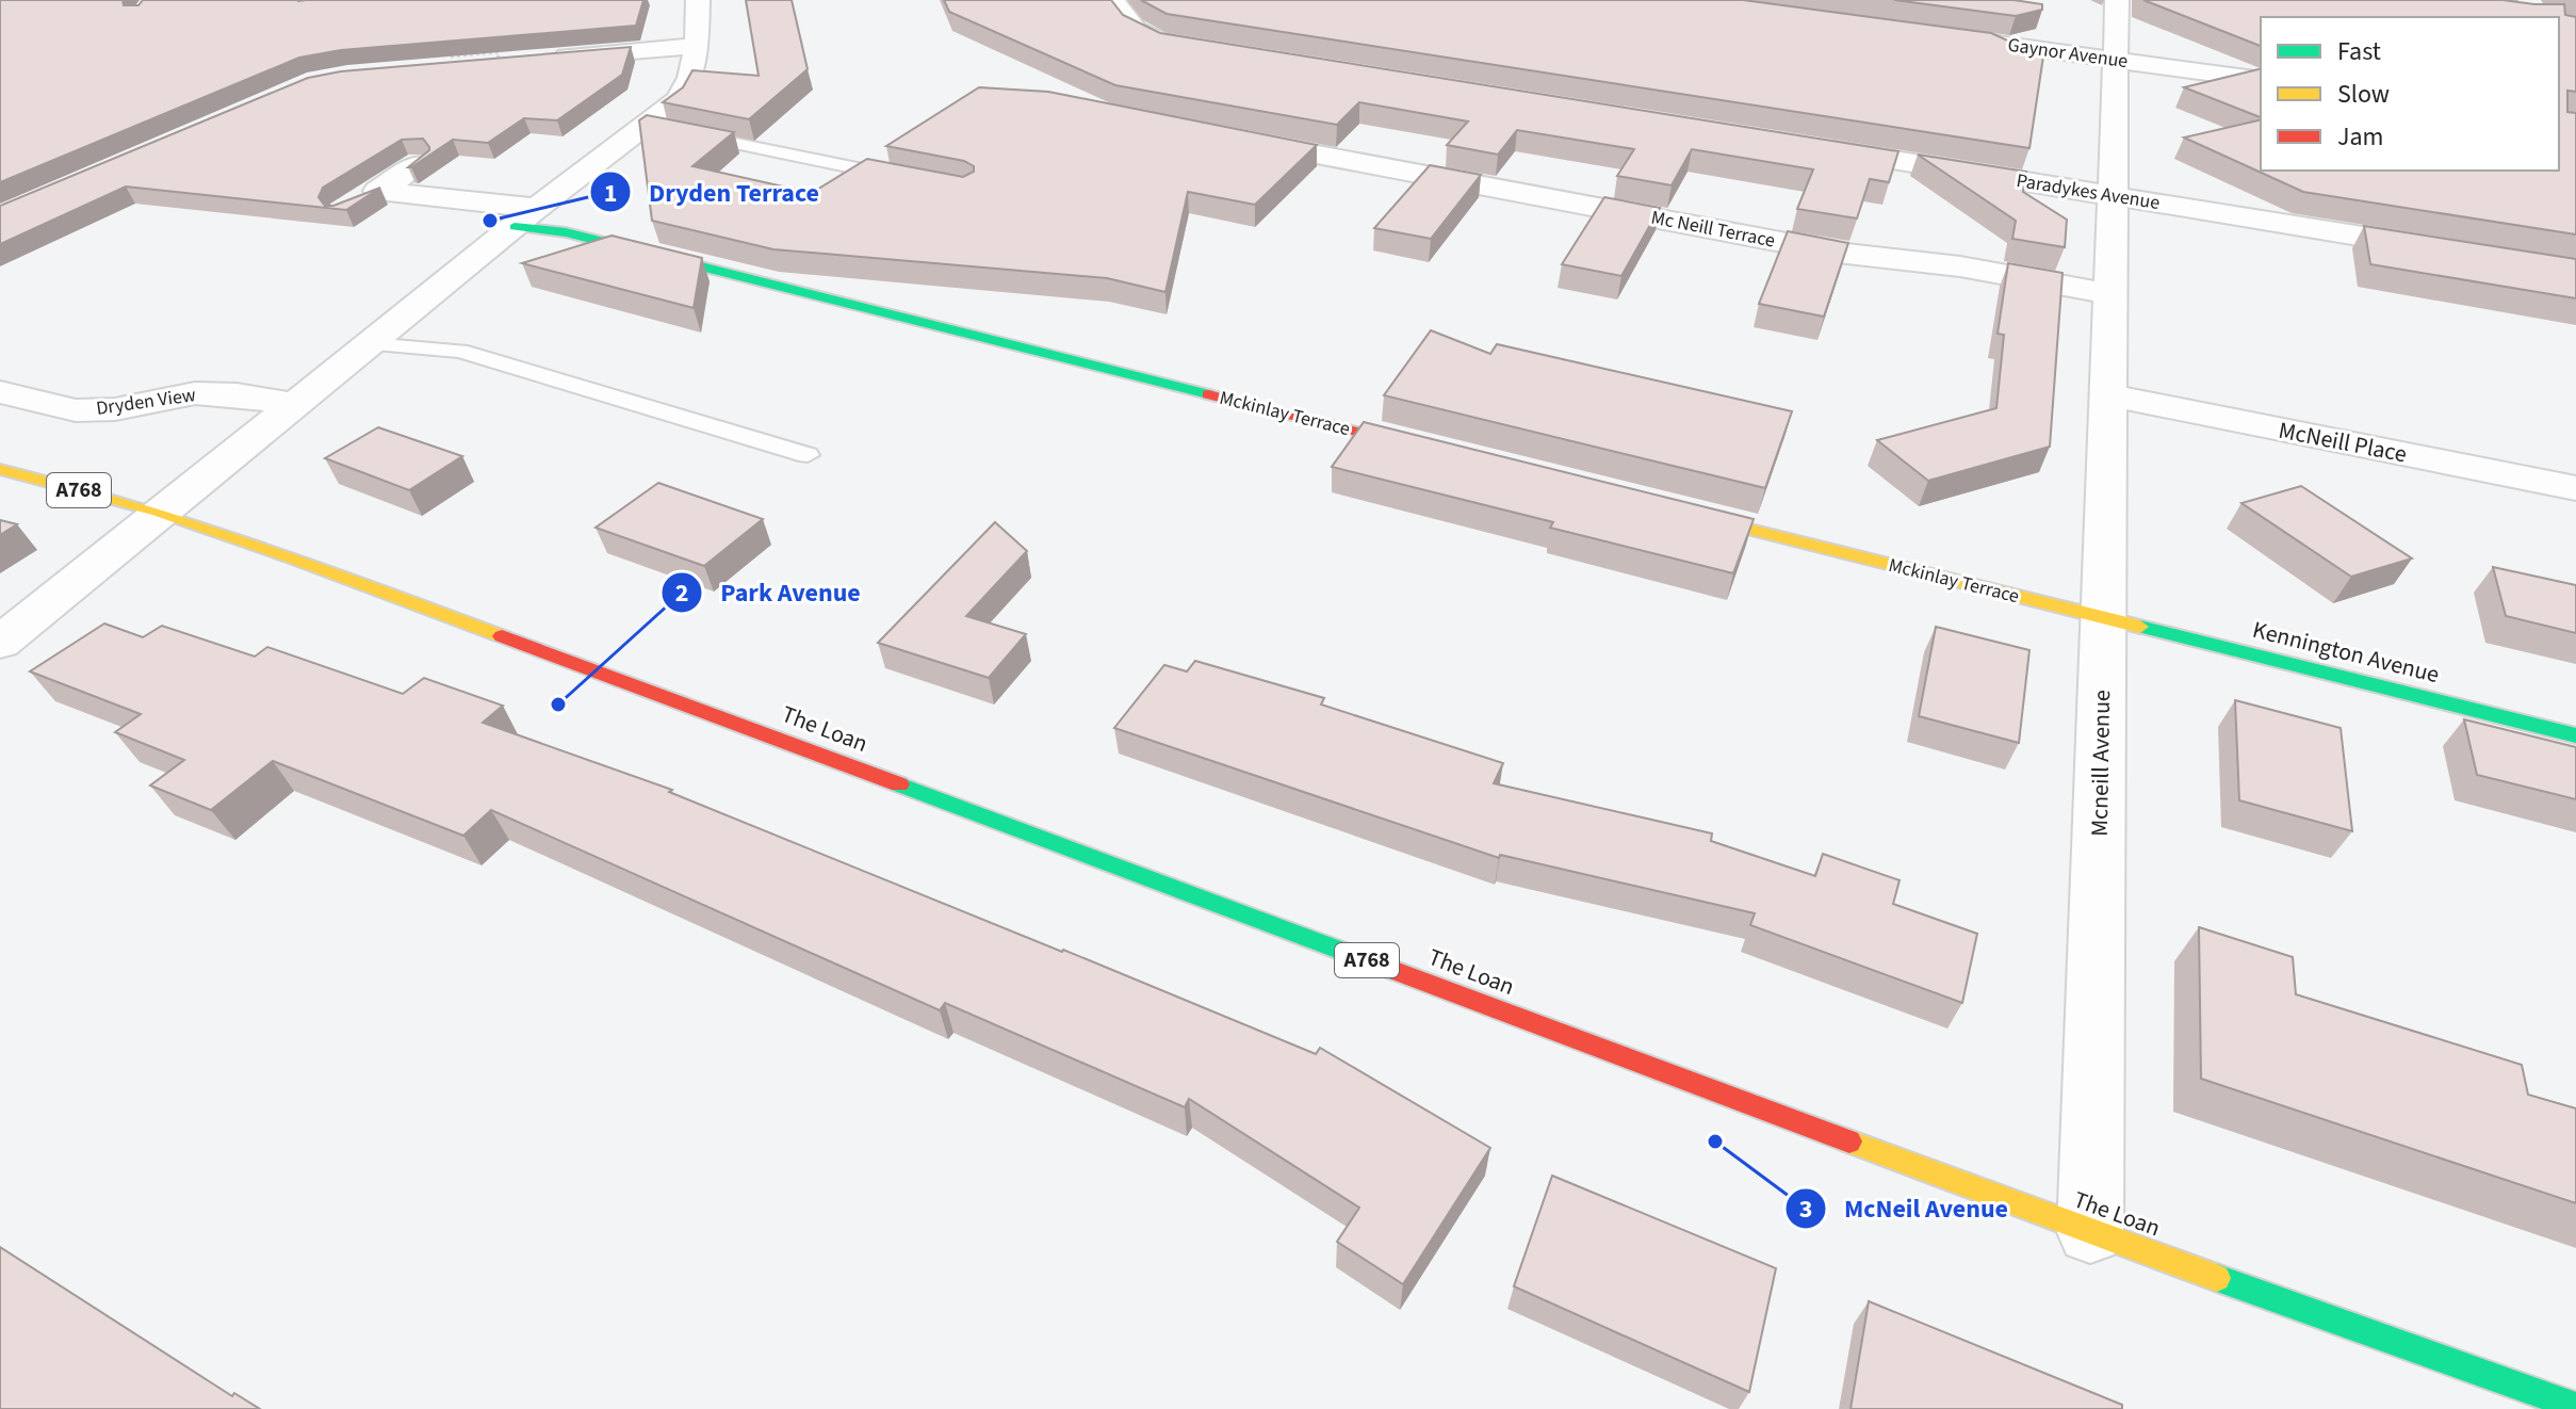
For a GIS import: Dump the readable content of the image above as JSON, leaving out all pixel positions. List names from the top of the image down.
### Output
{
  "streets": {
    "main road": [
      "Mckinlay Terrace",
      "A768",
      "Kennington Avenue",
      "The Loan"
    ],
    "street": [
      "Gaynor Avenue",
      "Paradykes Avenue",
      "Mc Neill Terrace",
      "Dryden View",
      "McNeill Place",
      "Mcneill Avenue"
    ]
  },
  "crossings": [
    ["Mc Neill Terrace", "Mcneill Avenue"],
    ["Mckinlay Terrace", "Kennington Avenue"],
    ["Mckinlay Terrace", "Mcneill Avenue"],
    ["McNeill Place", "Mcneill Avenue"],
    ["A768", "The Loan"],
    ["Kennington Avenue", "Mcneill Avenue"],
    ["The Loan", "Mcneill Avenue"]
  ],
  "places": ["Dryden Terrace", "Park Avenue", "McNeil Avenue"],
  "legend": ["Fast", "Slow", "Jam"]
}
